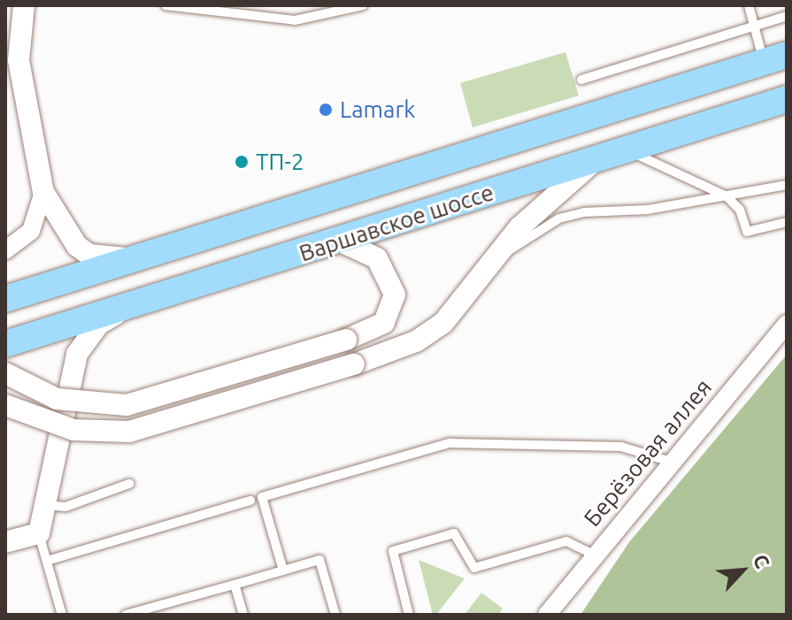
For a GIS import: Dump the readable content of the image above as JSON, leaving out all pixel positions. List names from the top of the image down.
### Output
{
  "streets": {
    "main road": ["Варшавское шоссе"],
    "street": ["Берёзовая аллея"]
  },
  "places": ["Lamark", "ТП-2"],
  "north": "top right"
}
